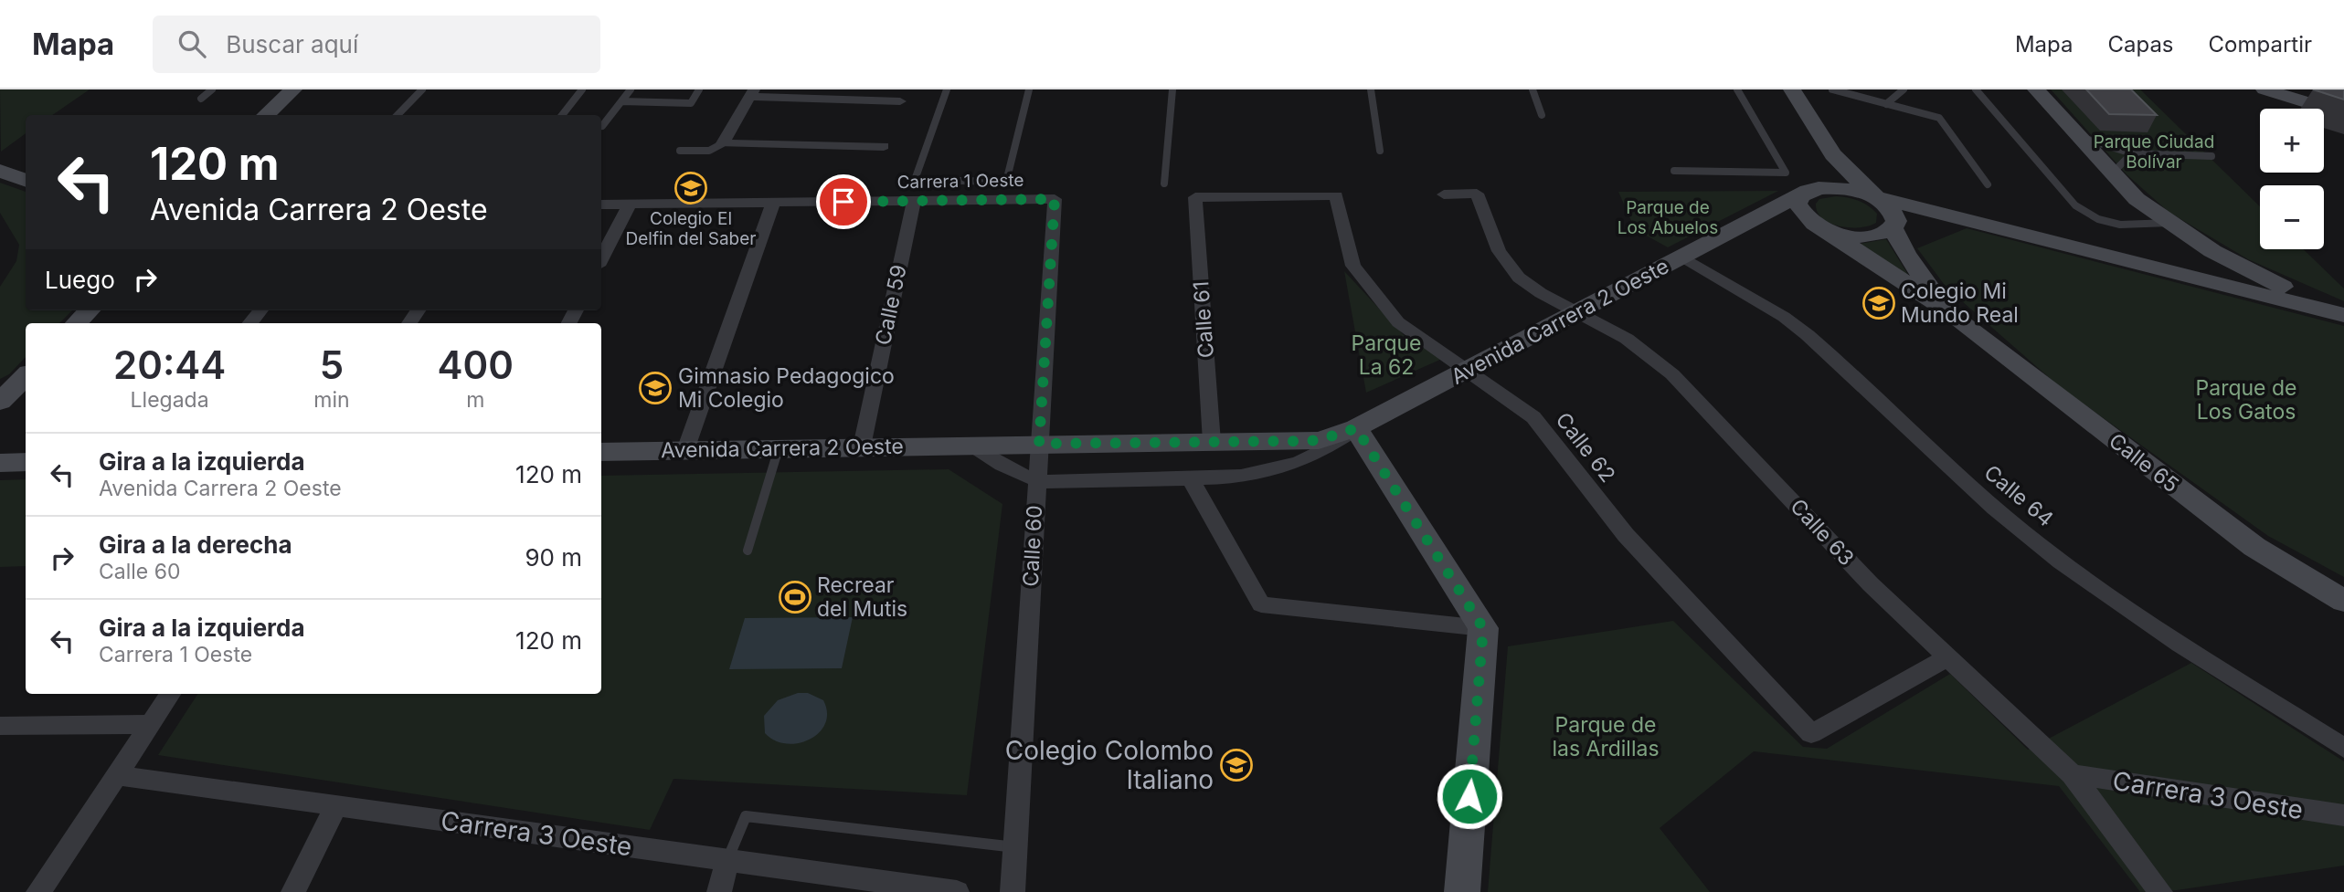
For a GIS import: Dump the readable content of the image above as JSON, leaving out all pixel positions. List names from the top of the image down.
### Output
{
  "streets": {
    "main road": ["Avenida Carrera 2 Oeste", "Calle 65"],
    "street": [
      "Carrera 1 Oeste",
      "Calle 59",
      "Calle 61",
      "Calle 62",
      "Calle 64",
      "Calle 63",
      "Calle 60",
      "Carrera 3 Oeste"
    ]
  },
  "crossings": [
    ["Carrera 1 Oeste", "Calle 59"],
    ["Carrera 1 Oeste", "Calle 60"],
    ["Calle 59", "Avenida Carrera 2 Oeste"],
    ["Calle 61", "Avenida Carrera 2 Oeste"],
    ["Calle 61", "Calle 62"],
    ["Avenida Carrera 2 Oeste", "Calle 62"],
    ["Avenida Carrera 2 Oeste", "Calle 64"],
    ["Avenida Carrera 2 Oeste", "Calle 63"],
    ["Avenida Carrera 2 Oeste", "Calle 60"],
    ["Calle 62", "Calle 63"],
    ["Calle 63", "Carrera 3 Oeste"]
  ],
  "parks": [
    "Parque Ciudad Bolívar",
    "Parque de Los Abuelos",
    "Parque La 62",
    "Parque de Los Gatos",
    "Parque de las Ardillas"
  ],
  "places": {
    "school or university": [
      "Colegio El Delfin del Saber",
      "Colegio Mi Mundo Real",
      "Gimnasio Pedagogico Mi Colegio",
      "Colegio Colombo Italiano"
    ],
    "sports": ["Recrear del Mutis"]
  },
  "page": {
    "header": "Mapa",
    "search": "Buscar aquí",
    "nav": ["Mapa", "Capas", "Compartir"],
    "map_buttons": ["+", "−"],
    "turn": ["120 m", "Avenida Carrera 2 Oeste"],
    "then": "Luego",
    "eta": [
      "20:44",
      "Llegada",
      "5",
      "min",
      "400",
      "m"
    ],
    "list": [
      {
        "name": "Gira a la izquierda",
        "note": "Avenida Carrera 2 Oeste",
        "value": "120 m"
      },
      {
        "name": "Gira a la derecha",
        "note": "Calle 60",
        "value": "90 m"
      },
      {
        "name": "Gira a la izquierda",
        "note": "Carrera 1 Oeste",
        "value": "120 m"
      }
    ]
  }
}
